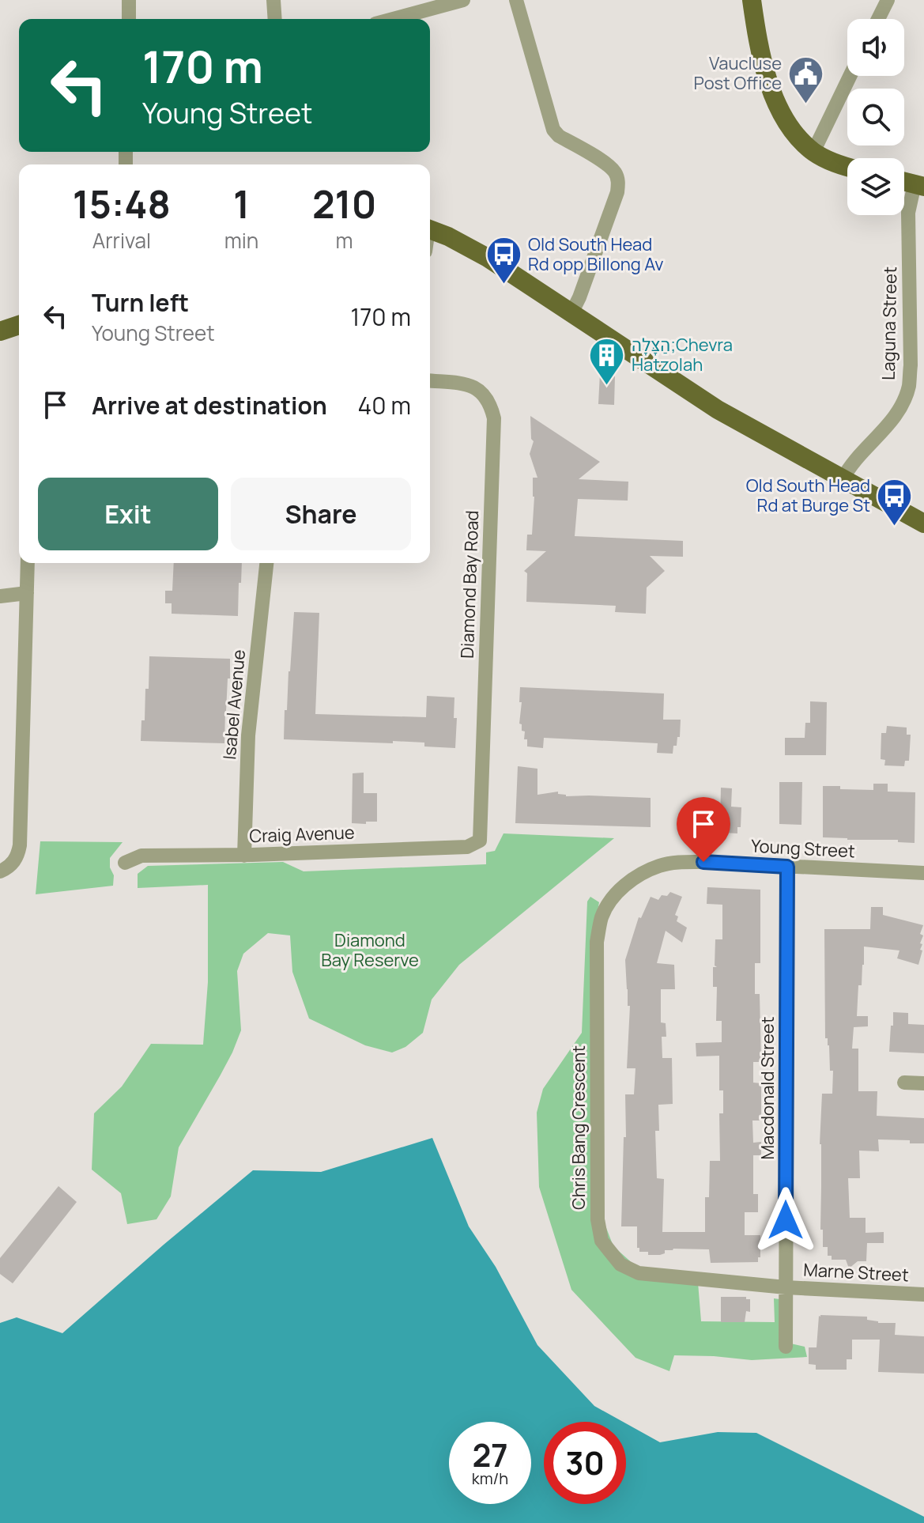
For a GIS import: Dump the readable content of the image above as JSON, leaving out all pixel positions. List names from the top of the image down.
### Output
{
  "streets": {
    "street": [
      "Laguna Street",
      "Diamond Bay Road",
      "Isabel Avenue",
      "Craig Avenue",
      "Young Street",
      "Macdonald Street",
      "Chris Bang Crescent",
      "Marne Street"
    ]
  },
  "crossings": [
    ["Diamond Bay Road", "Craig Avenue"],
    ["Isabel Avenue", "Craig Avenue"],
    ["Young Street", "Macdonald Street"],
    ["Young Street", "Chris Bang Crescent"],
    ["Macdonald Street", "Chris Bang Crescent"],
    ["Macdonald Street", "Marne Street"],
    ["Chris Bang Crescent", "Marne Street"]
  ],
  "parks": ["Diamond Bay Reserve"],
  "places": {
    "public building": ["Vaucluse Post Office"],
    "bus stop": ["Old South Head Rd opp Billong Av", "Old South Head Rd at Burge St"],
    "building": ["הַצָּלָה;Chevra Hatzolah"]
  },
  "page": {
    "turn": ["170 m", "Young Street"],
    "eta": [
      "15:48",
      "Arrival",
      "1",
      "min",
      "210",
      "m"
    ],
    "list": [
      {
        "name": "Turn left",
        "note": "Young Street",
        "value": "170 m"
      },
      {
        "name": "Arrive at destination",
        "value": "40 m"
      }
    ],
    "buttons": ["Exit", "Share"],
    "speed": "27 km/h",
    "limit": "30"
  }
}
